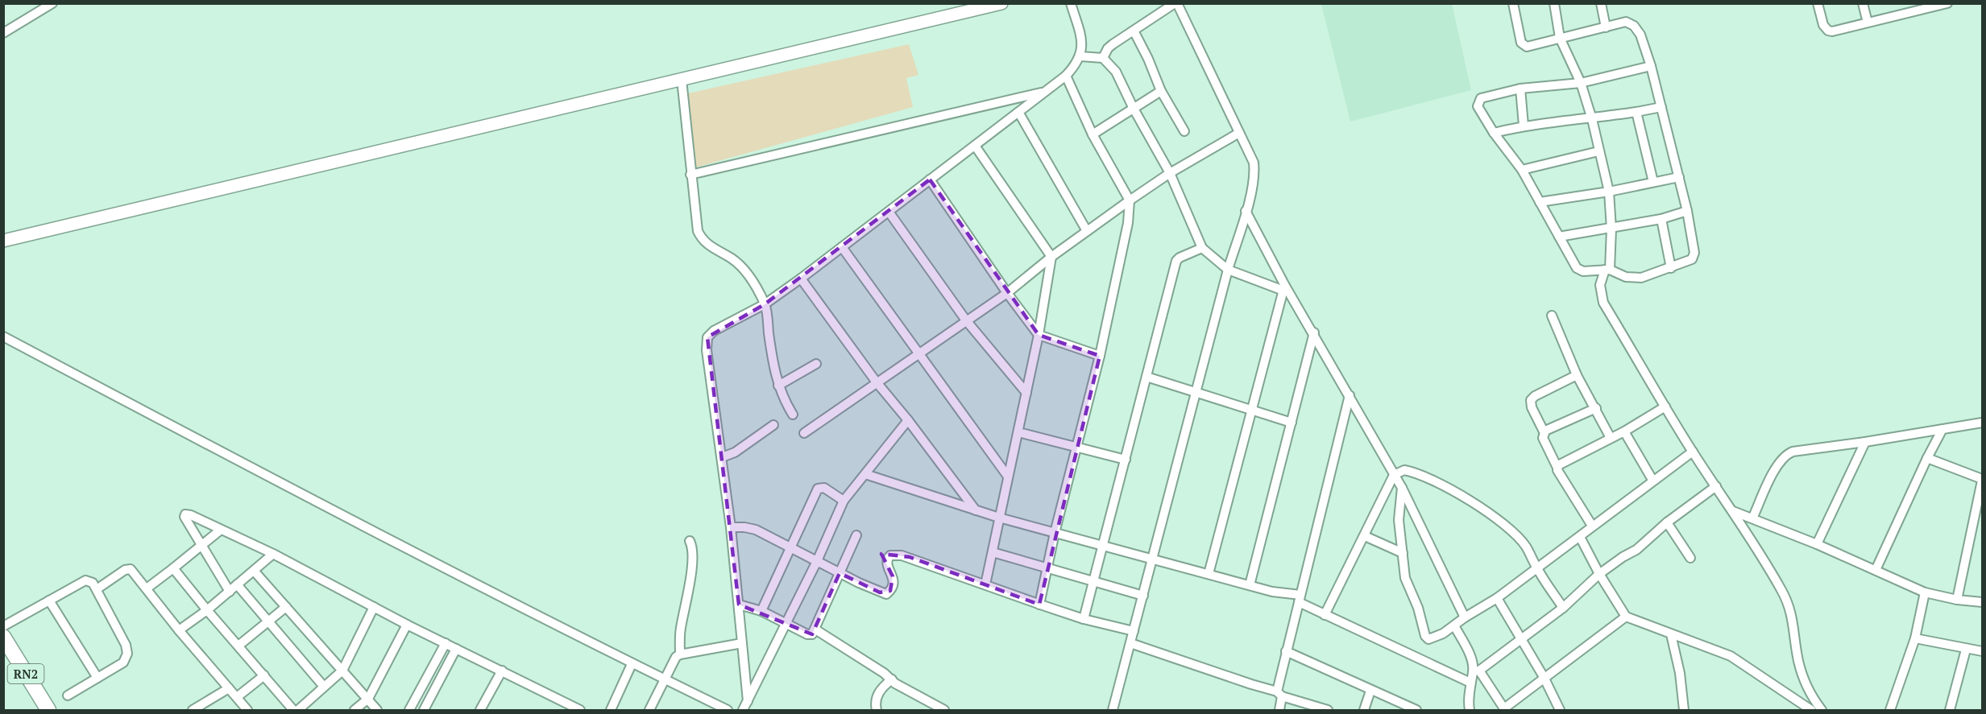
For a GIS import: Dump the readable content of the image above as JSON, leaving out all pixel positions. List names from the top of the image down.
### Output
{
  "streets": {
    "highway": ["RN2"]
  }
}
